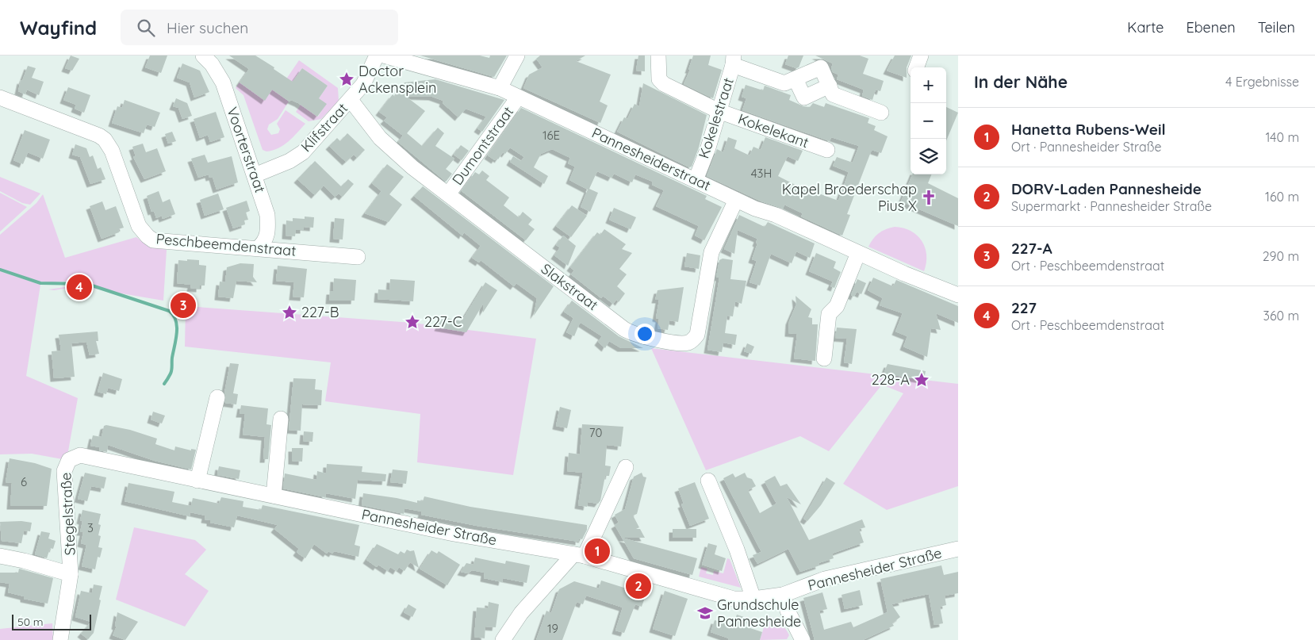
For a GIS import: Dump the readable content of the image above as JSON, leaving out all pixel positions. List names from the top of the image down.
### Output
{
  "streets": {
    "street": [
      "Kokelestraat",
      "Klifstraat",
      "Kokelekant",
      "Dumontstraat",
      "Voorterstraat",
      "Pannesheiderstraat",
      "Peschbeemdenstraat",
      "Slakstraat",
      "Stegelstraße",
      "Pannesheider Straße"
    ]
  },
  "crossings": [
    ["Kokelestraat", "Kokelekant"],
    ["Kokelestraat", "Pannesheiderstraat"],
    ["Klifstraat", "Voorterstraat"],
    ["Klifstraat", "Slakstraat"],
    ["Dumontstraat", "Pannesheiderstraat"],
    ["Dumontstraat", "Slakstraat"],
    ["Voorterstraat", "Peschbeemdenstraat"],
    ["Pannesheiderstraat", "Slakstraat"],
    ["Stegelstraße", "Pannesheider Straße"]
  ],
  "places": {
    "place": [
      "Doctor Ackensplein",
      "227-B",
      "227-C",
      "228-A"
    ],
    "church": ["Kapel Broederschap Pius X"],
    "school or university": ["Grundschule Pannesheide"]
  },
  "house_numbers": [
    "16E",
    "43H",
    "70",
    "6",
    "3",
    "19"
  ],
  "scale_bar": "50 m",
  "page": {
    "header": "Wayfind",
    "search": "Hier suchen",
    "nav": ["Karte", "Ebenen", "Teilen"],
    "heading": ["In der Nähe", "4 Ergebnisse"],
    "map_buttons": ["+", "−"],
    "list": [
      {
        "mark": "1",
        "name": "Hanetta Rubens-Weil",
        "note": "Ort · Pannesheider Straße",
        "value": "140 m"
      },
      {
        "mark": "2",
        "name": "DORV-Laden Pannesheide",
        "note": "Supermarkt · Pannesheider Straße",
        "value": "160 m"
      },
      {
        "mark": "3",
        "name": "227-A",
        "note": "Ort · Peschbeemdenstraat",
        "value": "290 m"
      },
      {
        "mark": "4",
        "name": "227",
        "note": "Ort · Peschbeemdenstraat",
        "value": "360 m"
      }
    ],
    "pins": [
      "4",
      "3",
      "1",
      "2"
    ],
    "scale": "50 m"
  }
}
